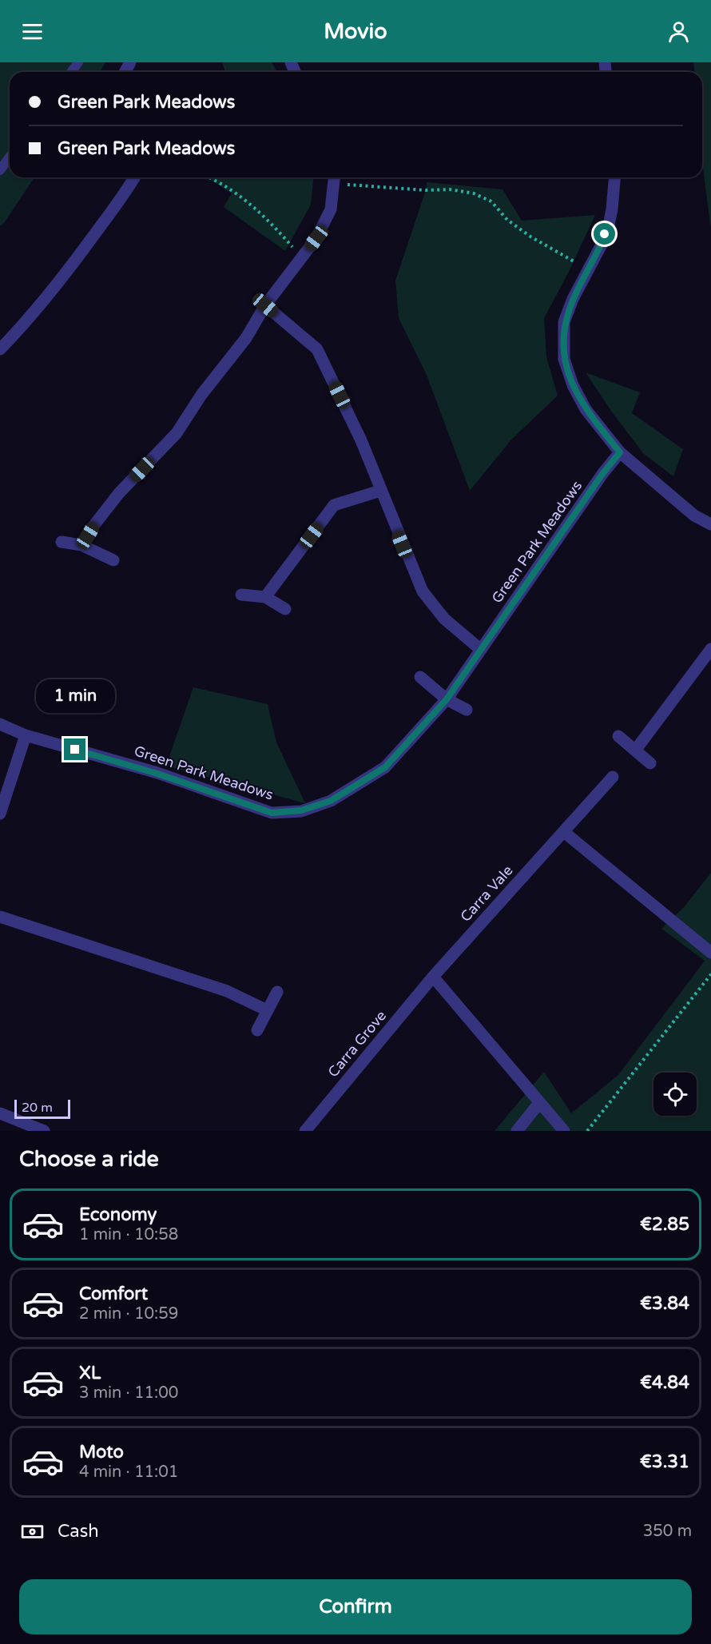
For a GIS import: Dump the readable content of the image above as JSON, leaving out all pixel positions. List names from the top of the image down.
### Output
{
  "streets": {
    "street": ["Green Park Meadows", "Carra Vale", "Carra Grove"]
  },
  "crossings": [
    ["Carra Vale", "Carra Grove"]
  ],
  "scale_bar": "20 m",
  "page": {
    "header": "Movio",
    "banner": ["Green Park Meadows", "Green Park Meadows"],
    "bubble": "1 min",
    "scale": "20 m",
    "heading": "Choose a ride",
    "list": [
      {
        "name": "Economy",
        "note": "1 min · 10:58",
        "value": "€2.85"
      },
      {
        "name": "Comfort",
        "note": "2 min · 10:59",
        "value": "€3.84"
      },
      {
        "name": "XL",
        "note": "3 min · 11:00",
        "value": "€4.84"
      },
      {
        "name": "Moto",
        "note": "4 min · 11:01",
        "value": "€3.31"
      }
    ],
    "pay": ["Cash", "350 m"],
    "buttons": "Confirm"
  }
}
